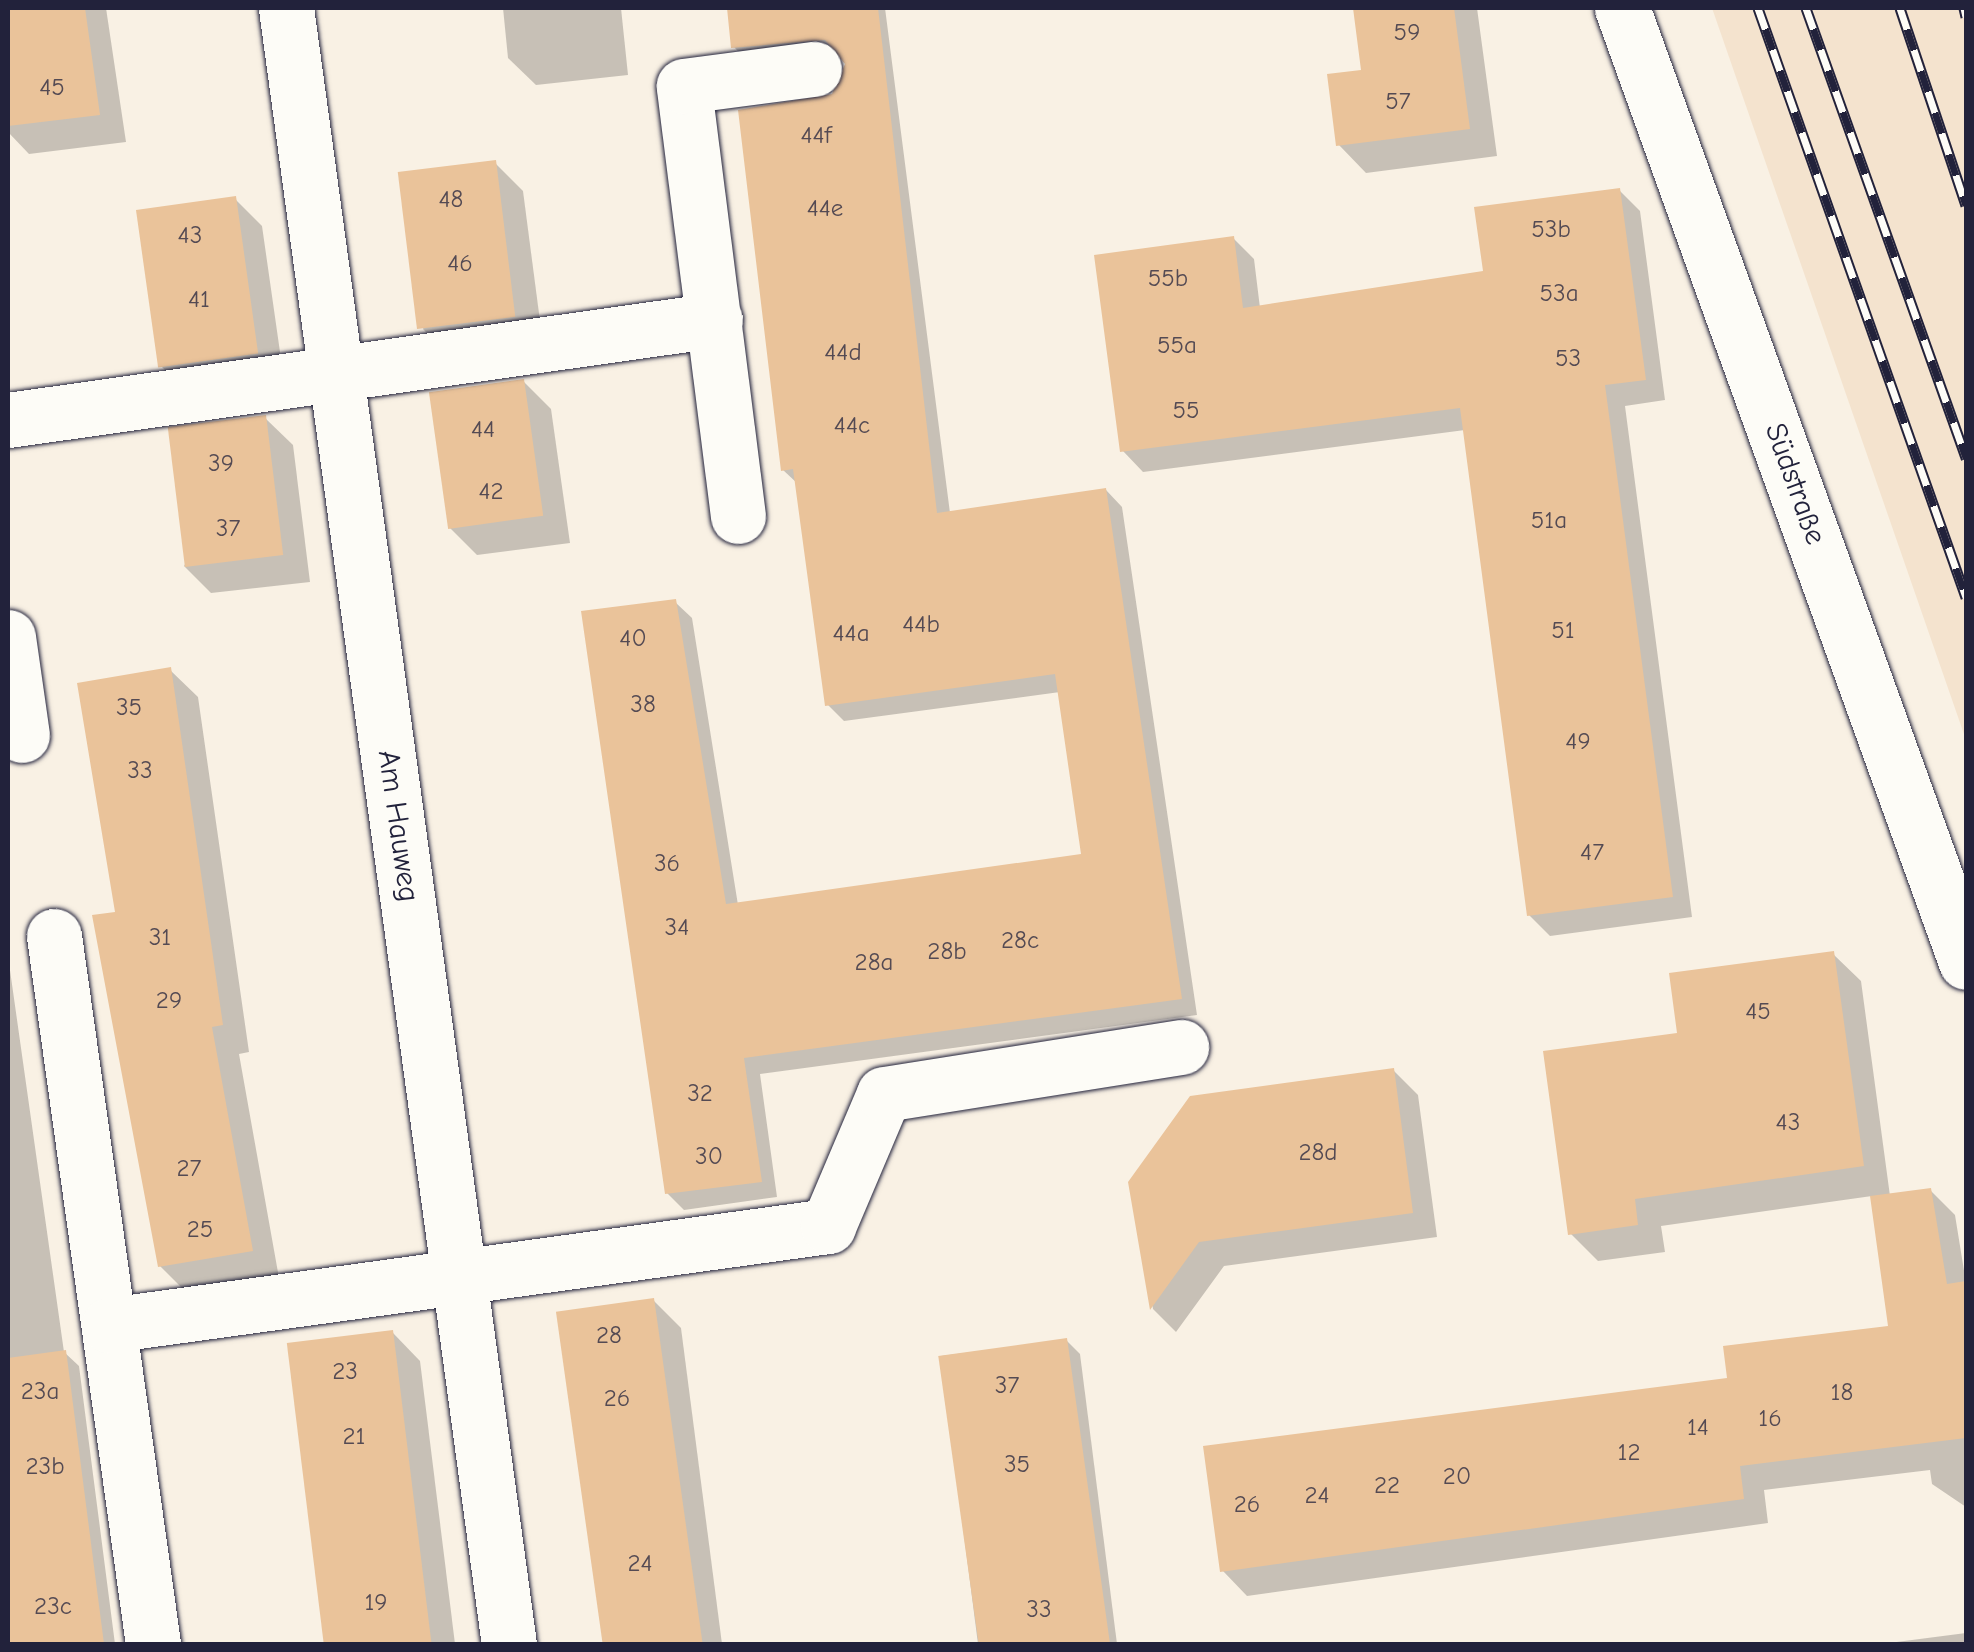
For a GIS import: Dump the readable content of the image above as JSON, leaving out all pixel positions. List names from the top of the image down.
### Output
{
  "streets": {
    "street": ["Südstraße", "Am Hauweg"]
  },
  "house_numbers": [
    "59",
    "45",
    "57",
    "44f",
    "48",
    "44e",
    "53b",
    "43",
    "46",
    "55b",
    "53a",
    "41",
    "55a",
    "44d",
    "53",
    "55",
    "44c",
    "44",
    "39",
    "42",
    "51a",
    "37",
    "44b",
    "51",
    "44a",
    "40",
    "38",
    "35",
    "49",
    "33",
    "47",
    "36",
    "34",
    "31",
    "28c",
    "28b",
    "28a",
    "29",
    "45",
    "32",
    "43",
    "28d",
    "30",
    "27",
    "25",
    "28",
    "23",
    "37",
    "23a",
    "18",
    "26",
    "16",
    "14",
    "21",
    "12",
    "35",
    "23b",
    "20",
    "22",
    "24",
    "26",
    "24",
    "19",
    "23c",
    "33"
  ]
}
